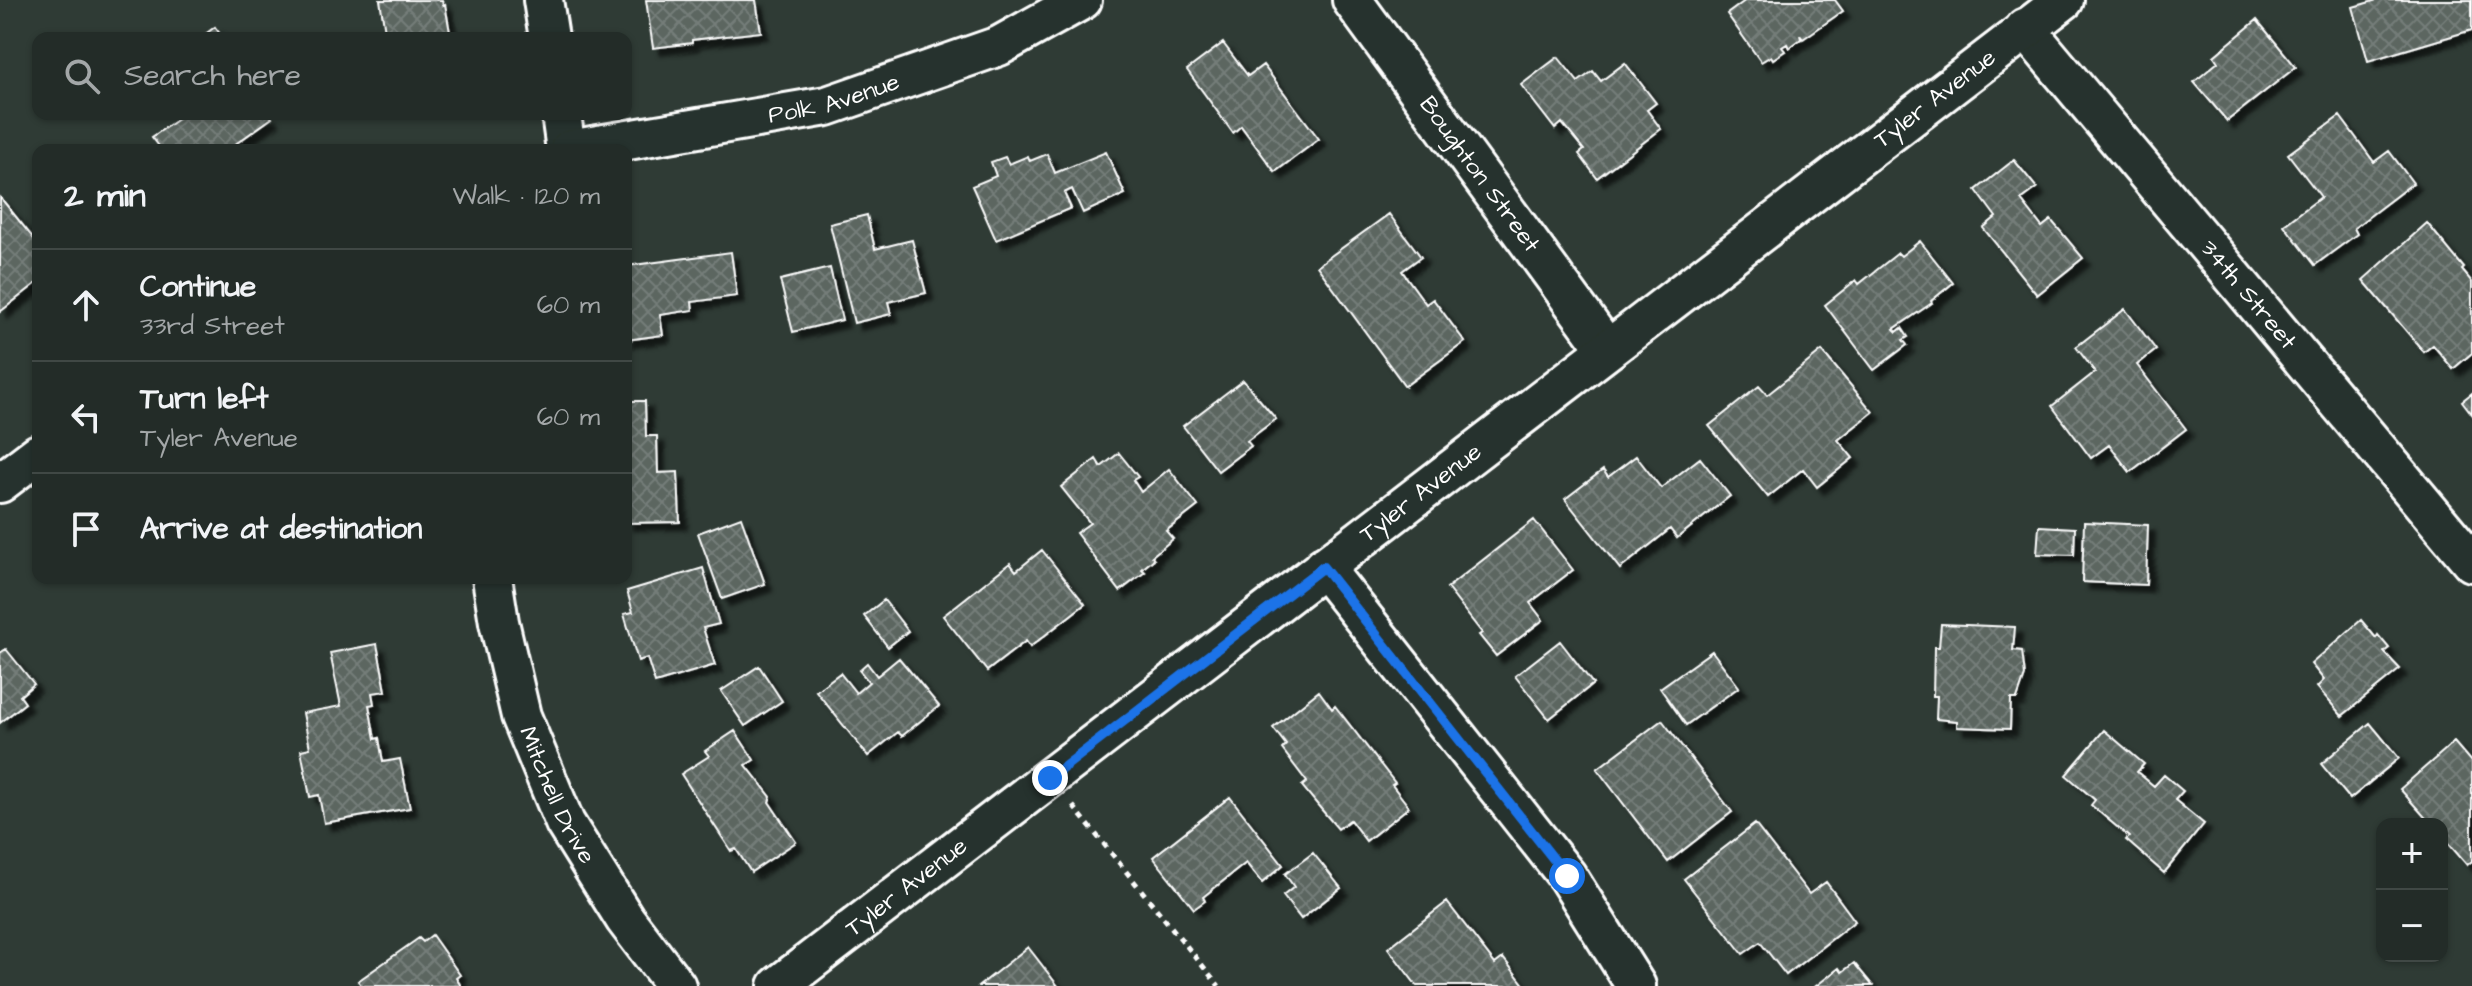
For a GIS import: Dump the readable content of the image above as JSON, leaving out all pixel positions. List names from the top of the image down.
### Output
{
  "streets": {
    "street": [
      "Tyler Avenue",
      "Polk Avenue",
      "Boughton Street",
      "34th Street",
      "Mitchell Drive"
    ]
  },
  "crossings": [
    ["Tyler Avenue", "Boughton Street"],
    ["Tyler Avenue", "34th Street"]
  ],
  "page": {
    "search": "Search here",
    "heading": ["2 min", "Walk · 120 m"],
    "list": [
      ["Continue", "33rd Street", "60 m"],
      ["Turn left", "Tyler Avenue", "60 m"],
      "Arrive at destination"
    ],
    "map_buttons": ["+", "−"]
  }
}
